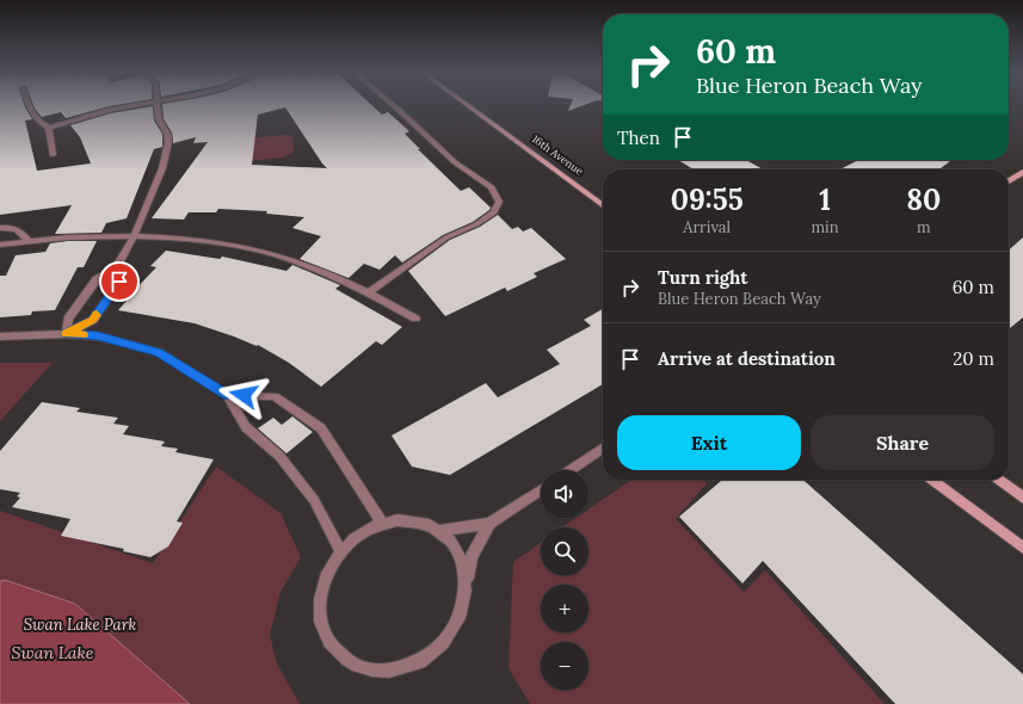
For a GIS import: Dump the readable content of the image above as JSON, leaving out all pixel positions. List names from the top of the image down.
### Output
{
  "streets": {
    "main road": ["16th Avenue"]
  },
  "water": ["Swan Lake"],
  "parks": ["Swan Lake Park"],
  "page": {
    "turn": ["60 m", "Blue Heron Beach Way"],
    "then": "Then",
    "eta": [
      "09:55",
      "Arrival",
      "1",
      "min",
      "80",
      "m"
    ],
    "list": [
      {
        "name": "Turn right",
        "note": "Blue Heron Beach Way",
        "value": "60 m"
      },
      {
        "name": "Arrive at destination",
        "value": "20 m"
      }
    ],
    "buttons": ["Exit", "Share"],
    "map_buttons": ["+", "−"]
  }
}
